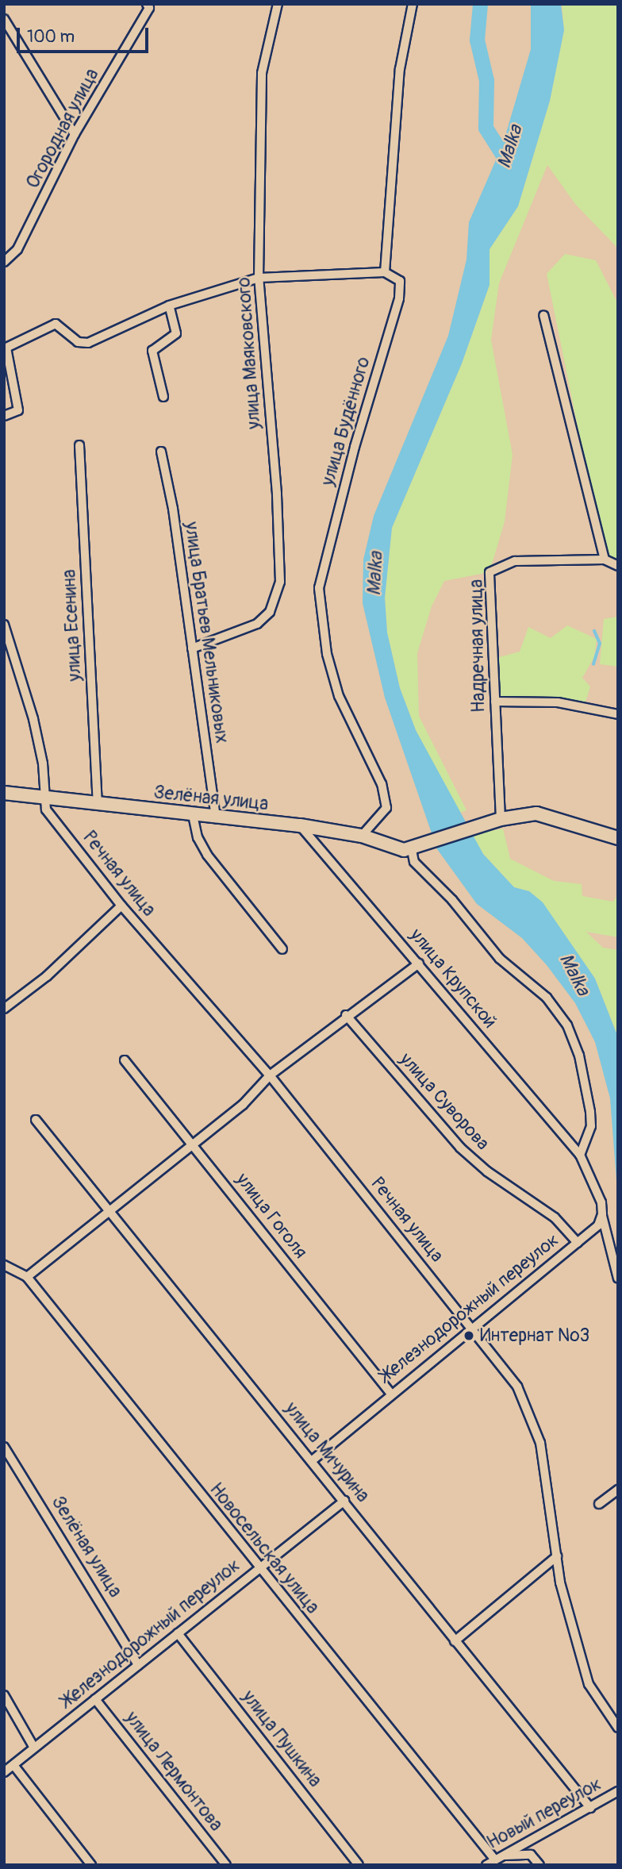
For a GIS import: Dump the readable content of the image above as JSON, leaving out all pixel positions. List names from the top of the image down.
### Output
{
  "streets": {
    "street": [
      "Огородная улица",
      "улица Маяковского",
      "улица Будённого",
      "улица Есенина",
      "улица Братьев Мельниковых",
      "Надречная улица",
      "Зелёная улица",
      "Речная улица",
      "улица Крупской",
      "улица Суворова",
      "улица Гоголя",
      "Железнодорожный переулок",
      "улица Мичурина",
      "Новосельская улица",
      "улица Пушкина",
      "улица Лермонтова",
      "Новый переулок"
    ]
  },
  "crossings": [
    ["улица Маяковского", "улица Братьев Мельниковых"],
    ["улица Будённого", "Зелёная улица"],
    ["улица Есенина", "Зелёная улица"],
    ["улица Братьев Мельниковых", "Зелёная улица"],
    ["Зелёная улица", "Речная улица"],
    ["Зелёная улица", "улица Крупской"],
    ["Зелёная улица", "Железнодорожный переулок"],
    ["Речная улица", "Железнодорожный переулок"],
    ["улица Крупской", "Железнодорожный переулок"],
    ["улица Суворова", "Железнодорожный переулок"],
    ["улица Гоголя", "Железнодорожный переулок"],
    ["Железнодорожный переулок", "улица Мичурина"],
    ["Железнодорожный переулок", "Новосельская улица"],
    ["Железнодорожный переулок", "улица Пушкина"],
    ["Железнодорожный переулок", "улица Лермонтова"],
    ["улица Мичурина", "Новый переулок"],
    ["Новосельская улица", "Новый переулок"]
  ],
  "water": ["Malka"],
  "places": ["Интернат №3"],
  "scale_bar": "100 m"
}
